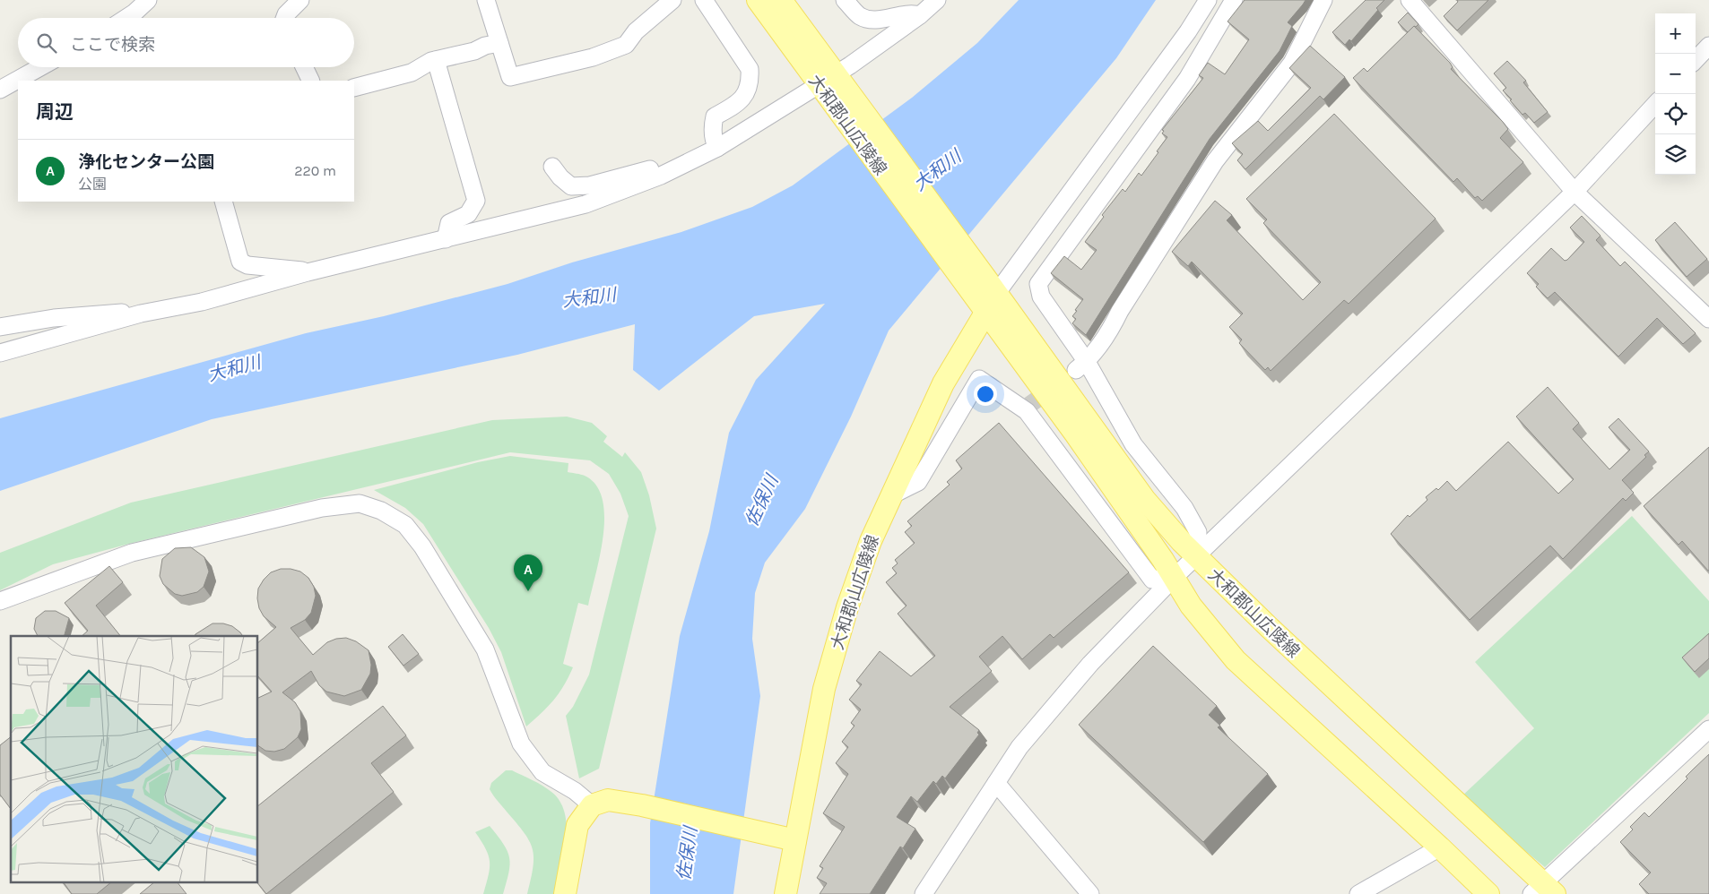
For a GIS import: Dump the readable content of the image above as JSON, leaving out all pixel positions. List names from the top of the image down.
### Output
{
  "streets": {
    "main road": ["大和郡山広陵線"]
  },
  "water": ["大和川", "佐保川"],
  "page": {
    "map_buttons": ["+", "−"],
    "search": "ここで検索",
    "heading": "周辺",
    "list": [
      {
        "mark": "A",
        "name": "浄化センター公園",
        "note": "公園",
        "value": "220 m"
      }
    ],
    "pins": "A"
  }
}
